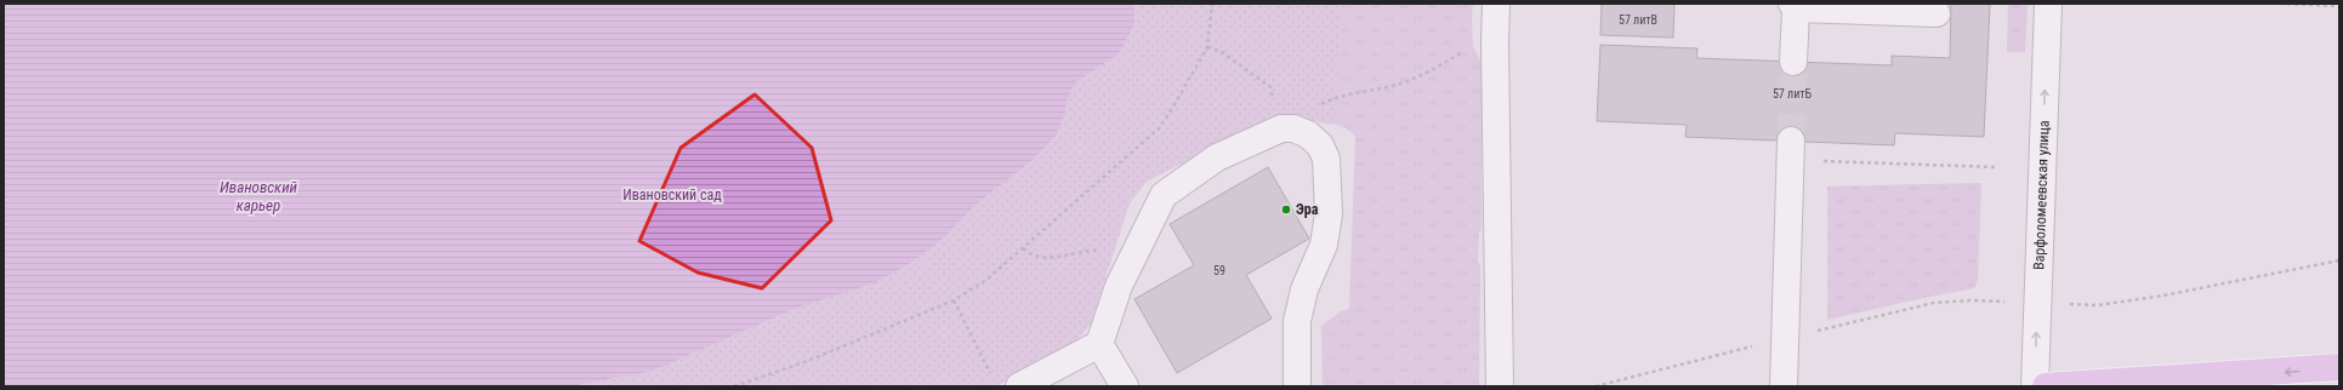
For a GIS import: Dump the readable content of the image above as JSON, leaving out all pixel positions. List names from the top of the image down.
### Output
{
  "streets": {
    "street": ["Варфоломеевская улица"]
  },
  "one_way": ["Варфоломеевская улица"],
  "water": ["Ивановский карьер"],
  "parks": ["Ивановский сад"],
  "places": ["Эра"],
  "house_numbers": ["57 литВ", "57 литБ", "59"]
}
